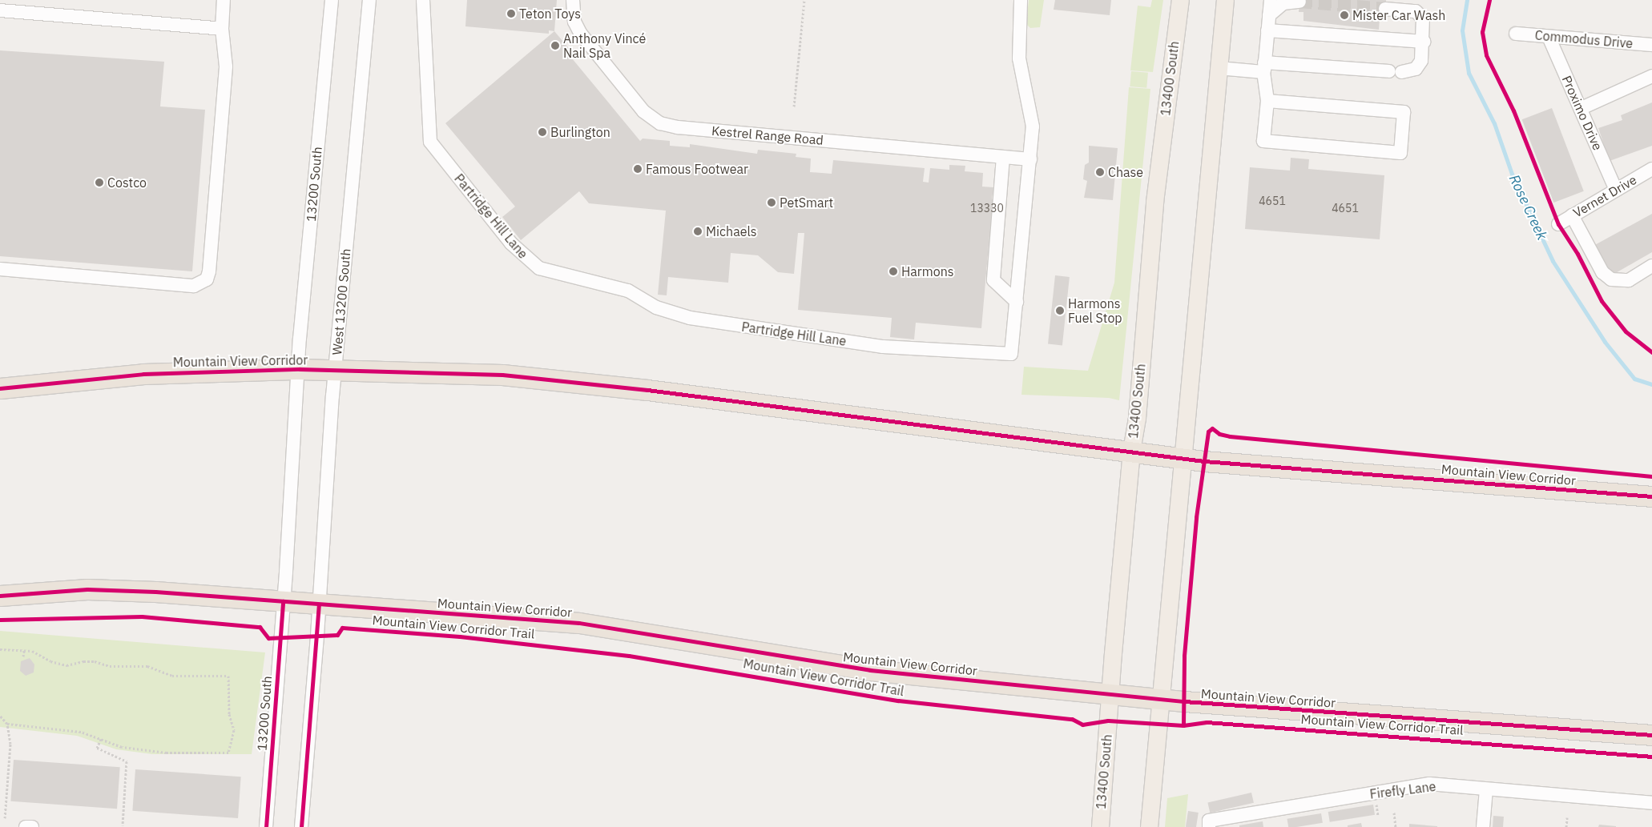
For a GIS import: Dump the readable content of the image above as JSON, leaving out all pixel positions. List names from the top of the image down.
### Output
{
  "streets": {
    "highway": ["Mountain View Corridor"],
    "main road": ["13400 South"],
    "street": [
      "Commodus Drive",
      "Proximo Drive",
      "Kestrel Range Road",
      "13200 South",
      "Vernet Drive",
      "Partridge Hill Lane",
      "West 13200 South",
      "Firefly Lane"
    ],
    "cycle path": ["Mountain View Corridor Trail"]
  },
  "crossings": [
    ["Commodus Drive", "Proximo Drive"],
    ["13400 South", "Mountain View Corridor"],
    ["Proximo Drive", "Vernet Drive"],
    ["Kestrel Range Road", "Partridge Hill Lane"],
    ["13200 South", "Mountain View Corridor"],
    ["West 13200 South", "Mountain View Corridor"]
  ],
  "water": ["Rose Creek"],
  "places": [
    "Teton Toys",
    "Mister Car Wash",
    "Anthony Vincé Nail Spa",
    "Burlington",
    "Famous Footwear",
    "Chase",
    "Costco",
    "PetSmart",
    "Michaels",
    "Harmons",
    "Harmons Fuel Stop"
  ],
  "house_numbers": ["4651", "13330", "4651"]
}
